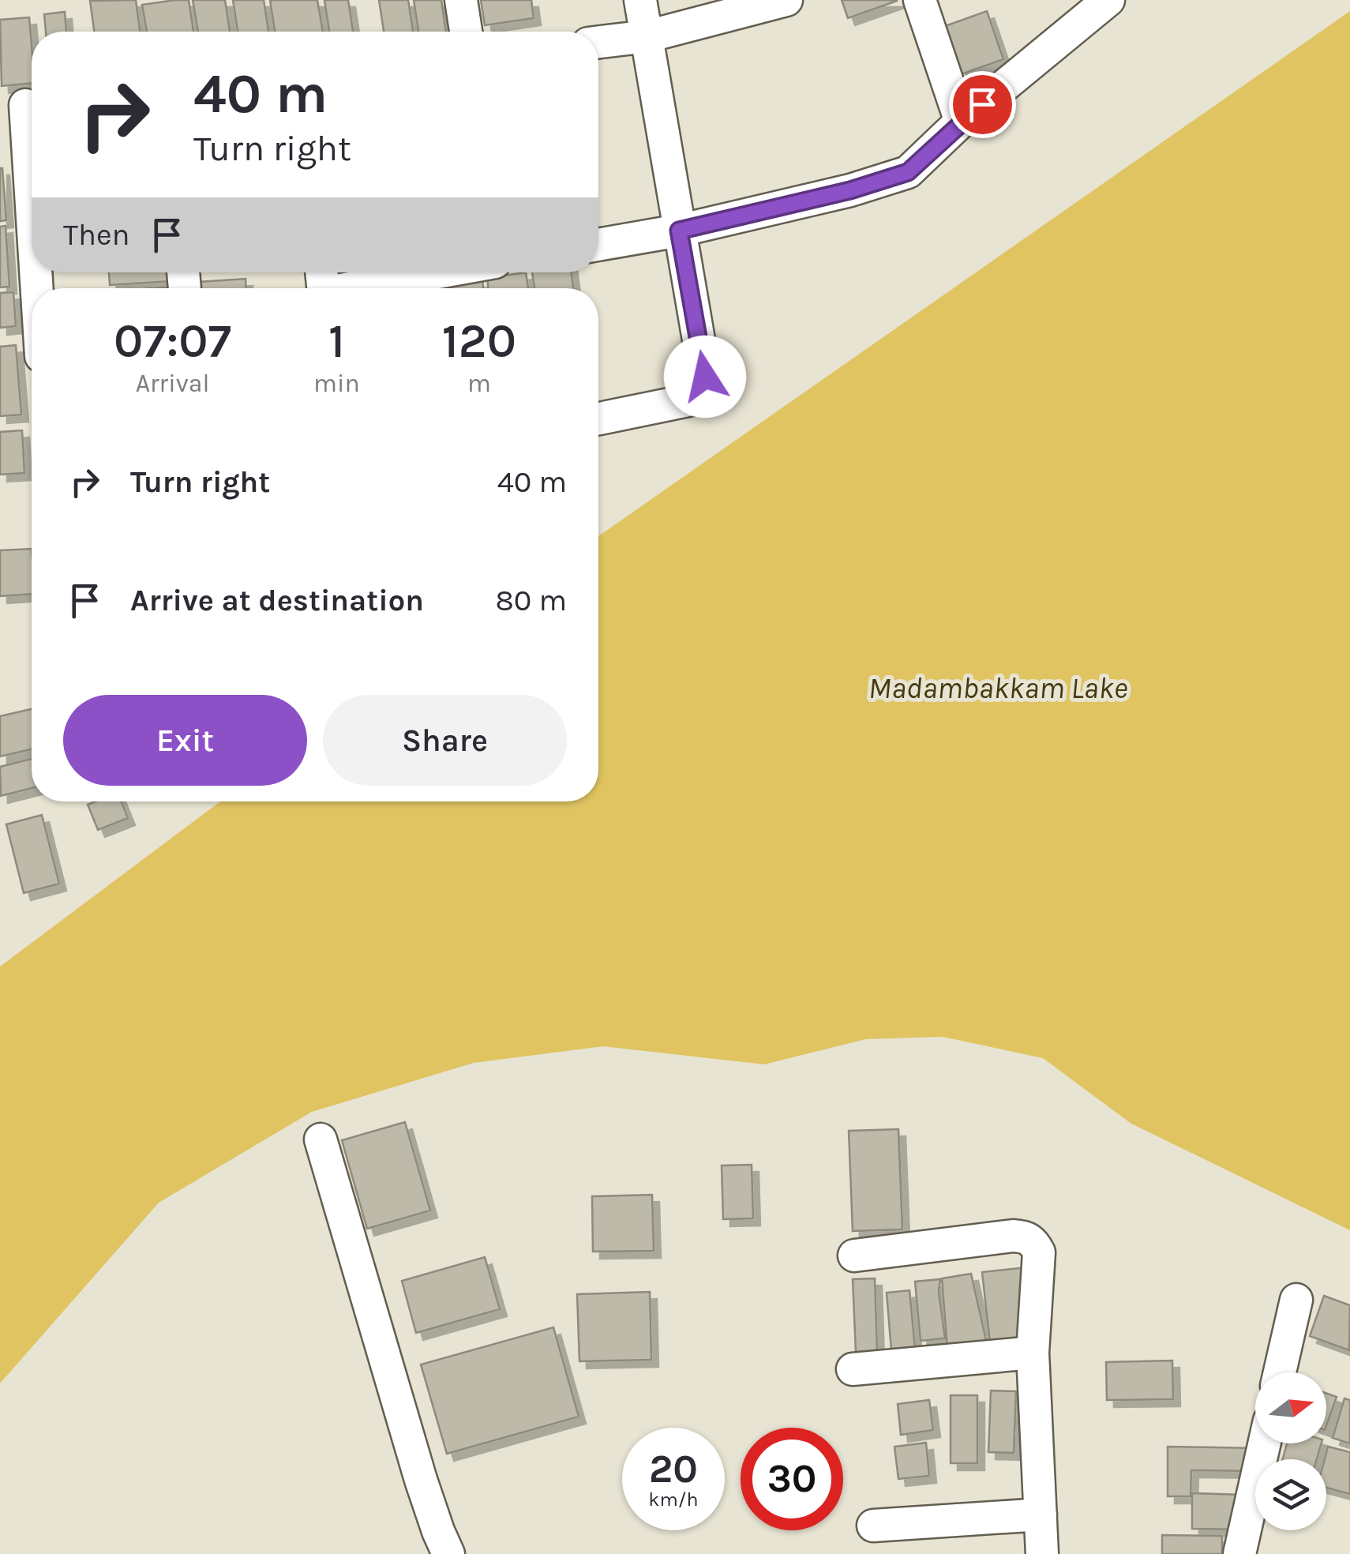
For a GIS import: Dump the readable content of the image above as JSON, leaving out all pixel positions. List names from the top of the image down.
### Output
{
  "water": ["Madambakkam Lake"],
  "north": "right",
  "page": {
    "turn": ["40 m", "Turn right"],
    "then": "Then",
    "eta": [
      "07:07",
      "Arrival",
      "1",
      "min",
      "120",
      "m"
    ],
    "list": [
      {
        "name": "Turn right",
        "value": "40 m"
      },
      {
        "name": "Arrive at destination",
        "value": "80 m"
      }
    ],
    "buttons": ["Exit", "Share"],
    "speed": "20 km/h",
    "limit": "30"
  }
}
